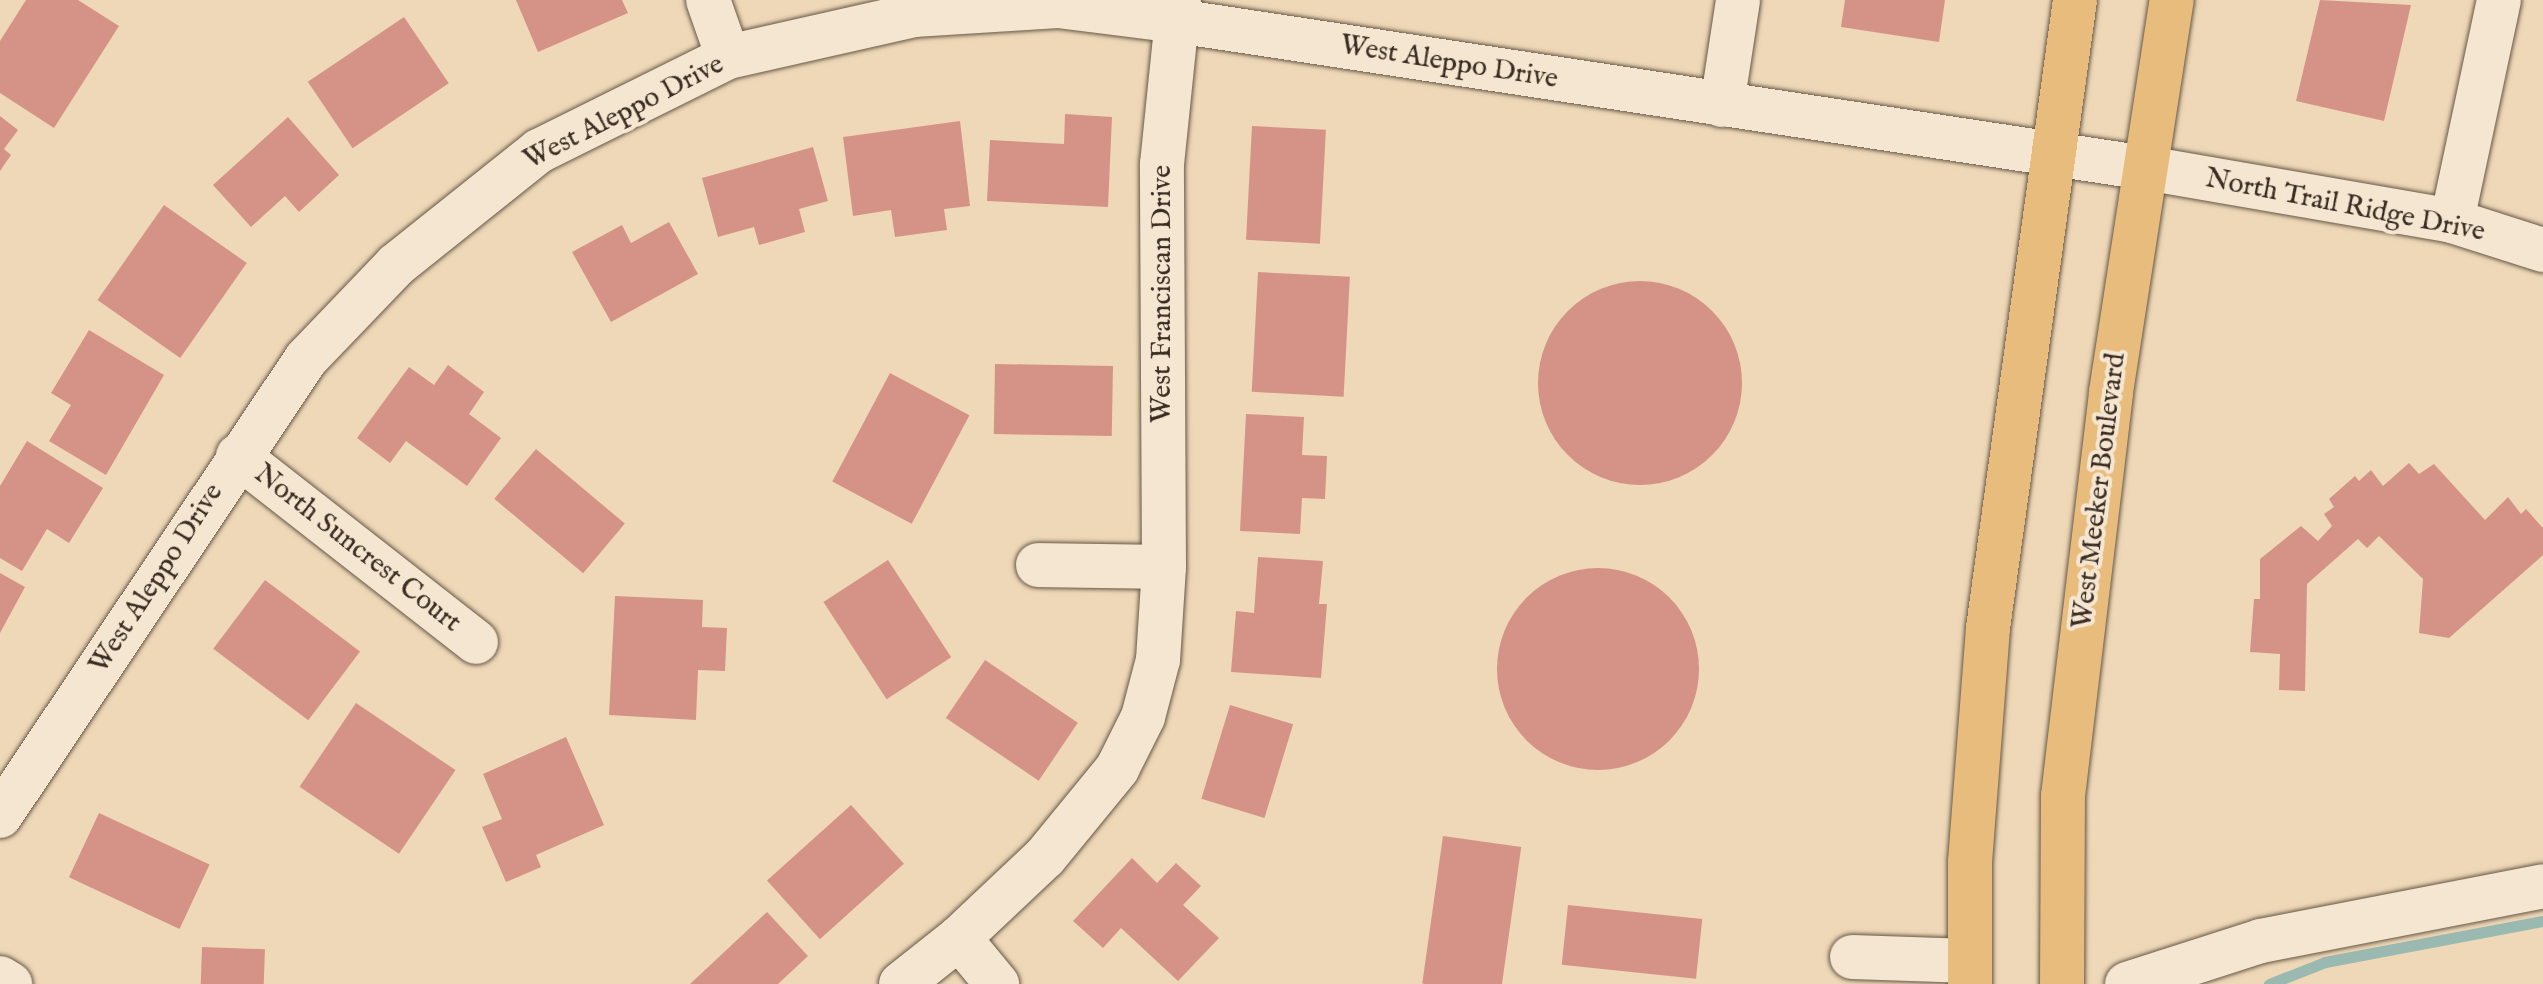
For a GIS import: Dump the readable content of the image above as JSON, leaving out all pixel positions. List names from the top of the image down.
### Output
{
  "streets": {
    "main road": ["West Meeker Boulevard"],
    "street": [
      "West Aleppo Drive",
      "North Trail Ridge Drive",
      "West Franciscan Drive",
      "North Suncrest Court"
    ]
  },
  "crossings": [
    ["West Aleppo Drive", "North Trail Ridge Drive"],
    ["West Aleppo Drive", "West Franciscan Drive"],
    ["West Aleppo Drive", "West Meeker Boulevard"],
    ["West Aleppo Drive", "North Suncrest Court"],
    ["North Trail Ridge Drive", "West Meeker Boulevard"]
  ]
}
